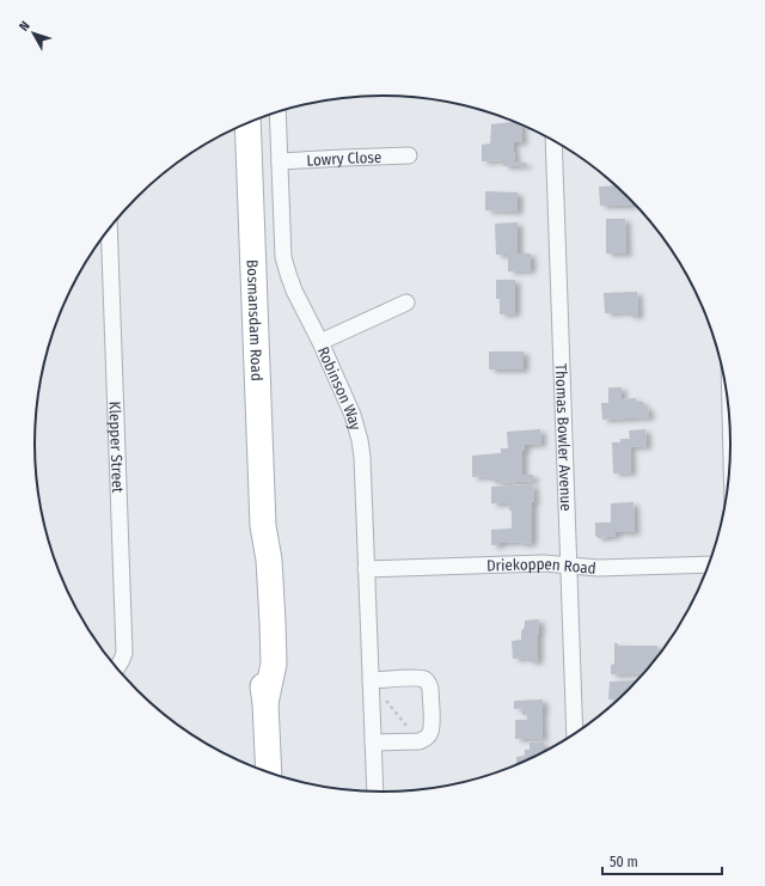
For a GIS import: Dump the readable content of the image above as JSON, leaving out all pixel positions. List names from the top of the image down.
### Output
{
  "streets": {
    "main road": ["Bosmansdam Road"],
    "street": [
      "Lowry Close",
      "Robinson Way",
      "Thomas Bowler Avenue",
      "Klepper Street",
      "Driekoppen Road"
    ]
  },
  "crossings": [
    ["Lowry Close", "Robinson Way"],
    ["Robinson Way", "Driekoppen Road"],
    ["Thomas Bowler Avenue", "Driekoppen Road"]
  ],
  "scale_bar": "50 m",
  "north": "top left"
}
